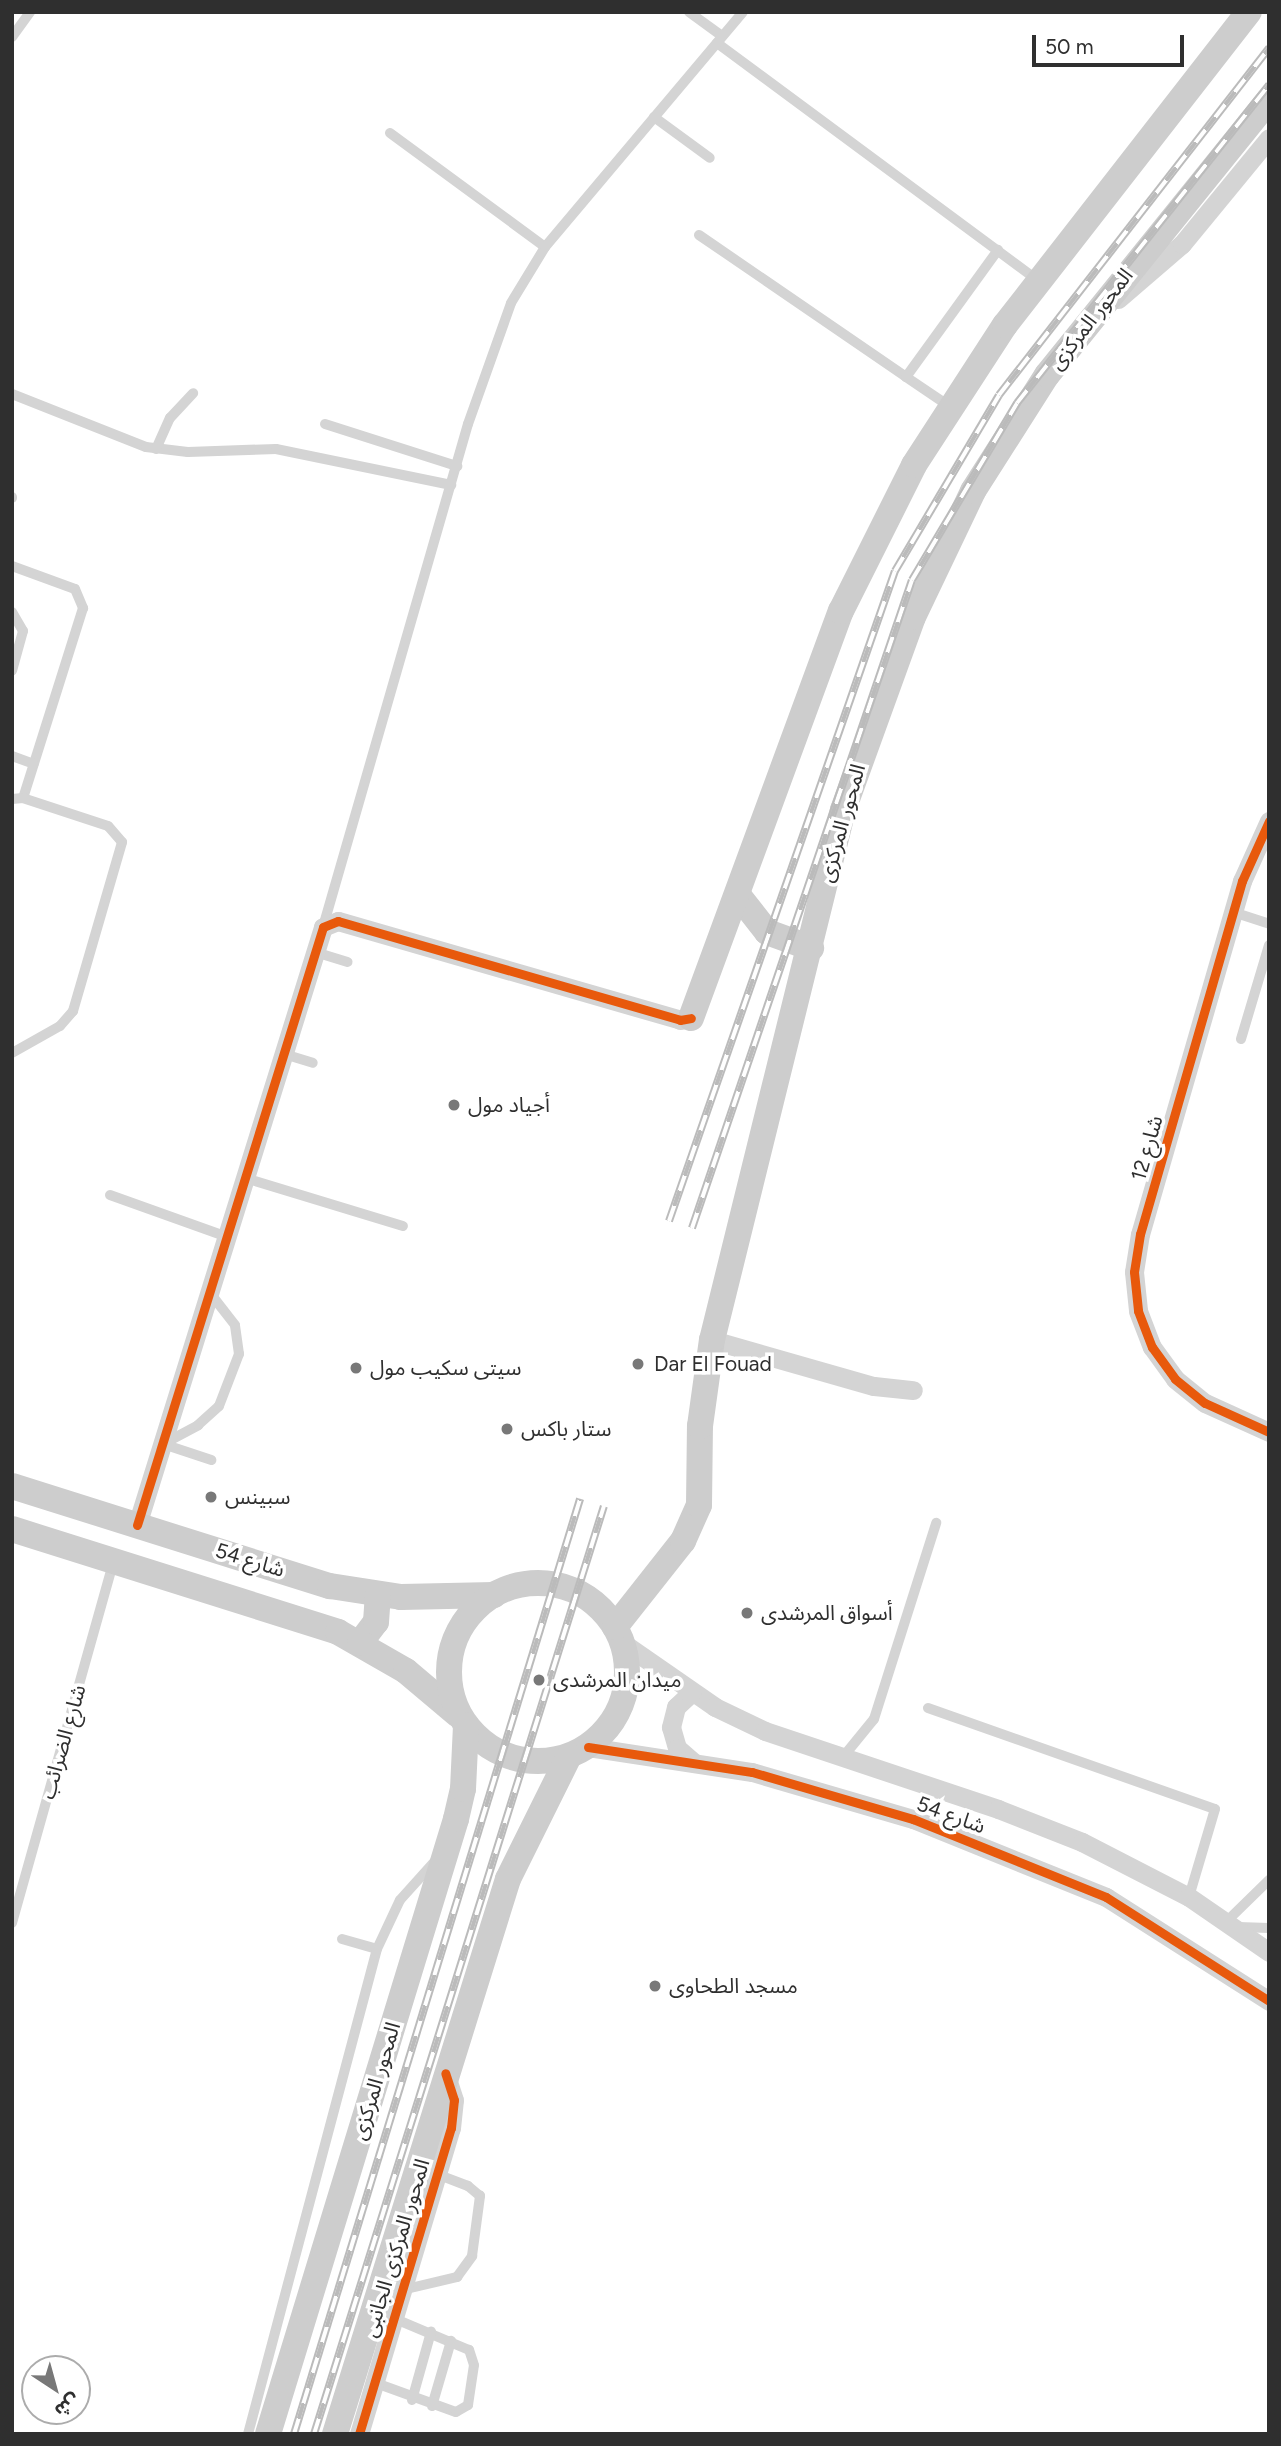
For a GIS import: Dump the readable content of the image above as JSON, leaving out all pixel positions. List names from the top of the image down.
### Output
{
  "streets": {
    "main road": ["المحور المركزى", "شارع 54"],
    "street": ["شارع 12"],
    "lane": ["شارع الضرائب"],
    "cycle path": ["المحور المركزى الجانبى"]
  },
  "crossings": [
    ["المحور المركزى", "شارع 54"],
    ["شارع 54", "شارع الضرائب"]
  ],
  "places": [
    "أجياد مول",
    "Dar El Fouad",
    "سيتى سكيب مول",
    "ستار باكس",
    "سبينس",
    "أسواق المرشدى",
    "ميدان المرشدى",
    "مسجد الطحاوى"
  ],
  "scale_bar": "50 m",
  "north": "bottom right"
}
